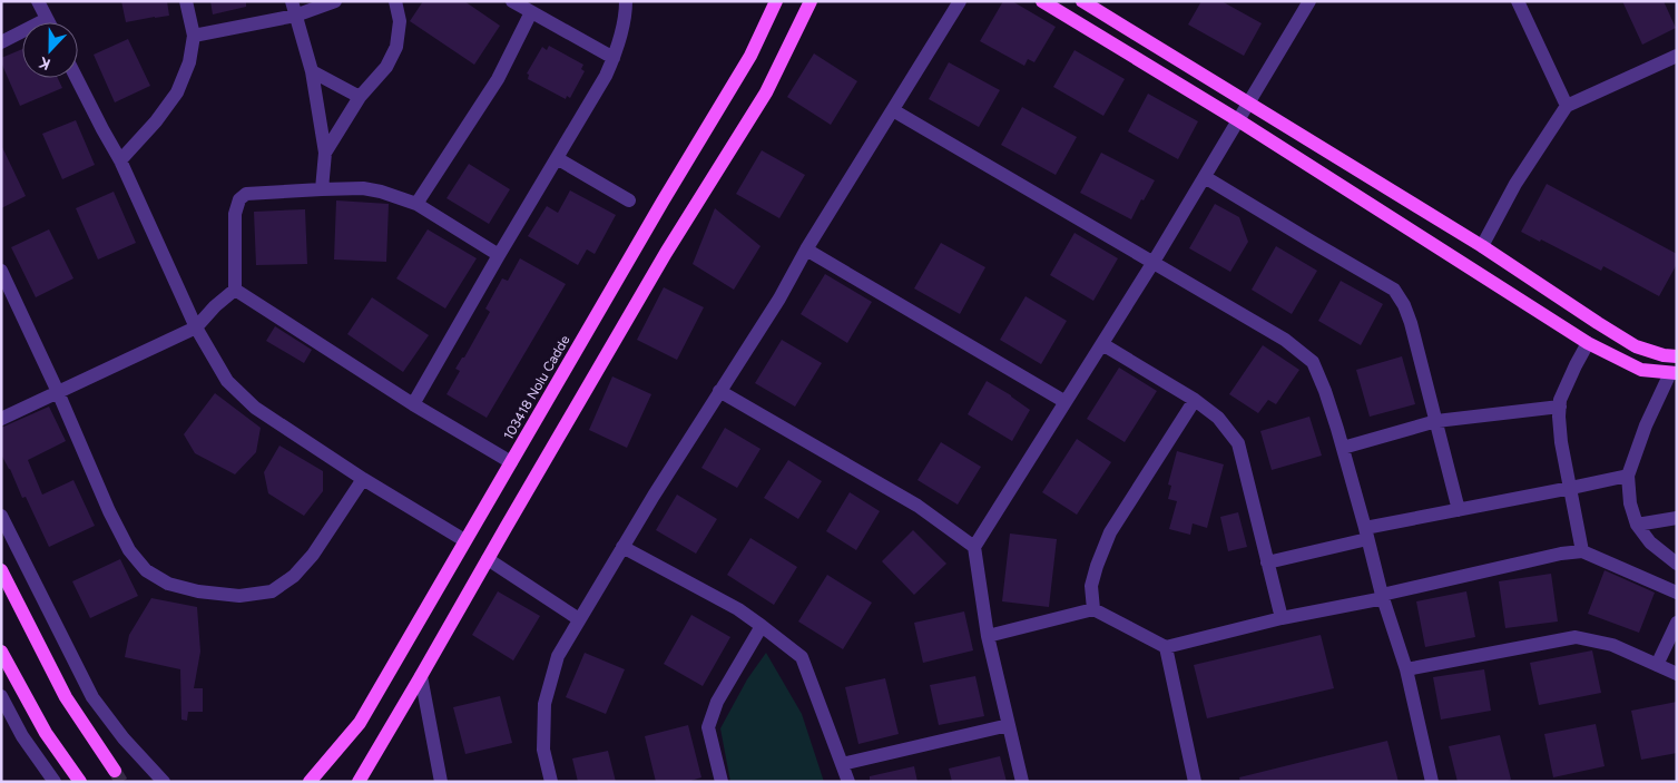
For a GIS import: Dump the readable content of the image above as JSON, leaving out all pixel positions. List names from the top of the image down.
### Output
{
  "streets": {
    "main road": ["103418 Nolu Cadde"]
  },
  "north": "bottom"
}
